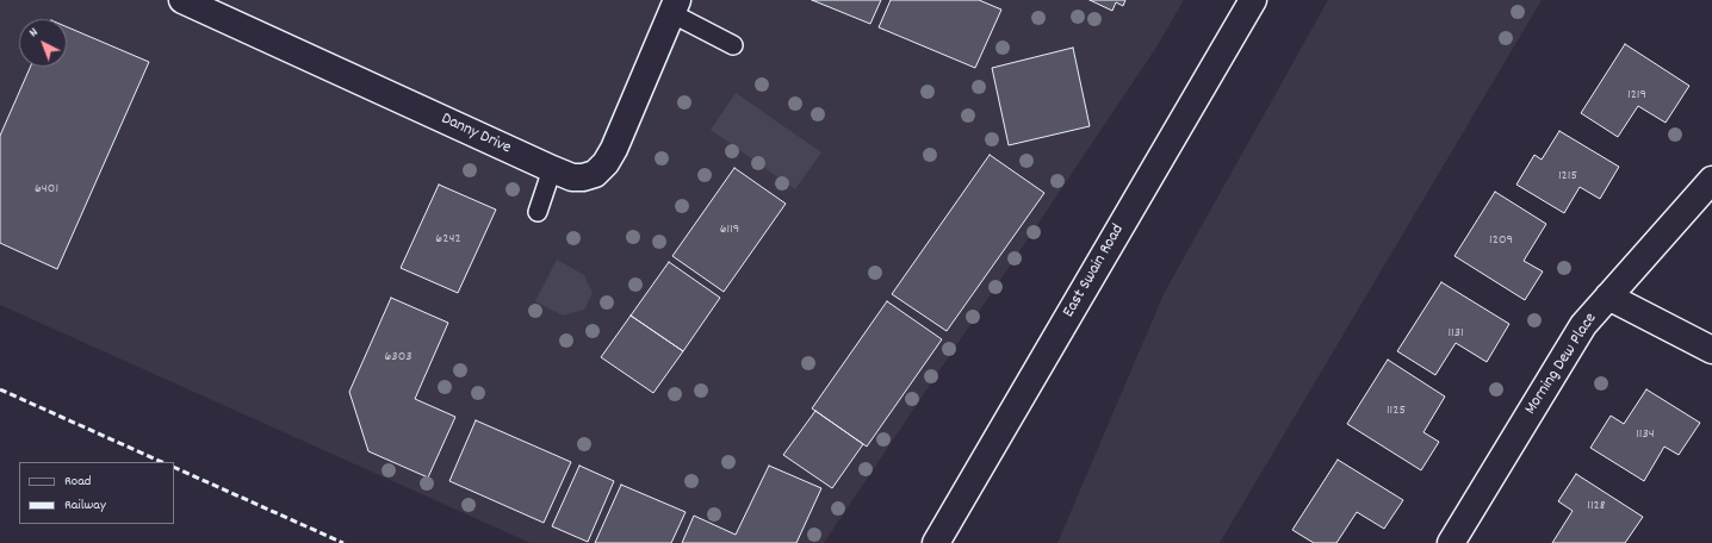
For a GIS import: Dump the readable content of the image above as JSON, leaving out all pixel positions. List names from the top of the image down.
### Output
{
  "streets": {
    "street": ["Danny Drive", "East Swain Road", "Morning Dew Place"]
  },
  "house_numbers": [
    "1219",
    "1215",
    "6401",
    "6119",
    "6242",
    "1209",
    "1131",
    "6303",
    "1125",
    "1134",
    "1128"
  ],
  "legend": ["Road", "Railway"],
  "north": "top left"
}
